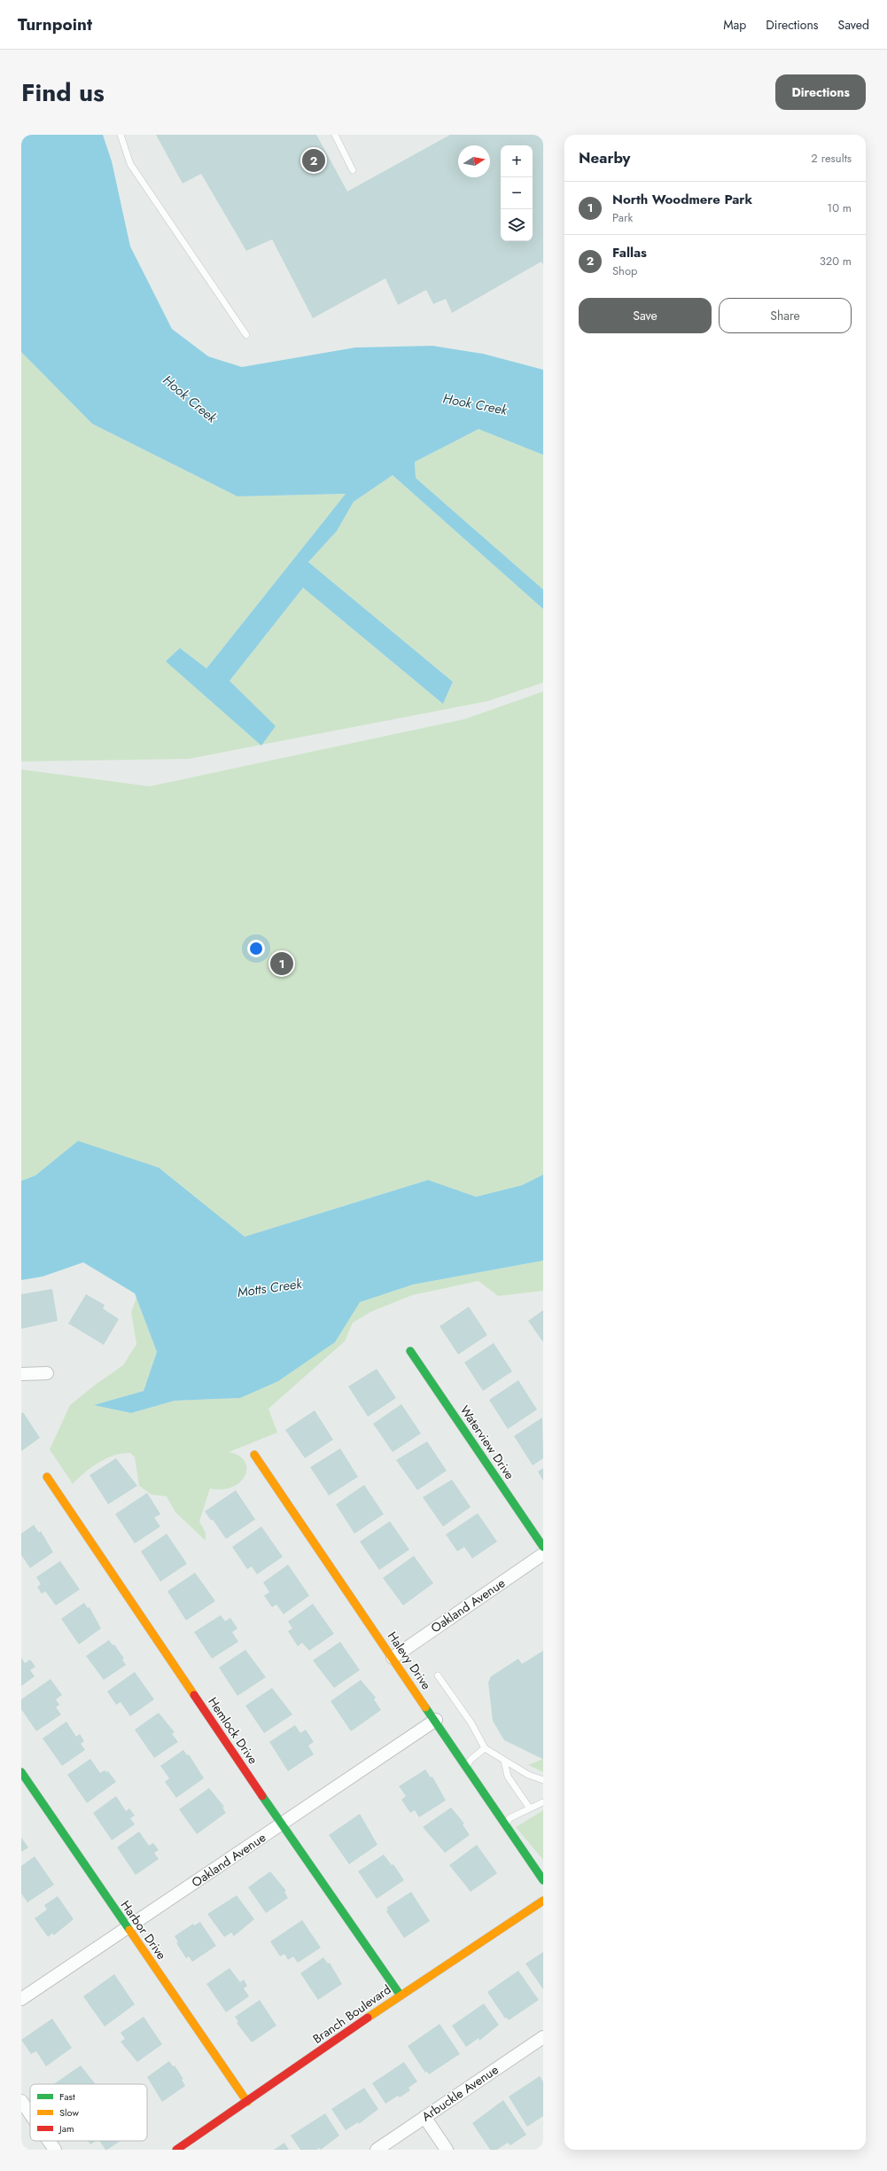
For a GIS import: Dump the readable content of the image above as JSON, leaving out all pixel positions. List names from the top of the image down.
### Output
{
  "streets": {
    "street": [
      "Waterview Drive",
      "Oakland Avenue",
      "Halevy Drive",
      "Hemlock Drive",
      "Harbor Drive",
      "Branch Boulevard",
      "Arbuckle Avenue"
    ]
  },
  "crossings": [
    ["Oakland Avenue", "Halevy Drive"],
    ["Oakland Avenue", "Hemlock Drive"],
    ["Oakland Avenue", "Harbor Drive"],
    ["Hemlock Drive", "Branch Boulevard"],
    ["Harbor Drive", "Branch Boulevard"]
  ],
  "water": ["Hook Creek", "Motts Creek"],
  "legend": ["Fast", "Slow", "Jam"],
  "north": "right",
  "page": {
    "header": "Turnpoint",
    "nav": ["Map", "Directions", "Saved"],
    "title": "Find us",
    "buttons": [
      "Directions",
      ["Save", "Share"]
    ],
    "heading": ["Nearby", "2 results"],
    "map_buttons": ["+", "−"],
    "pins": ["2", "1"],
    "list": [
      {
        "mark": "1",
        "name": "North Woodmere Park",
        "note": "Park",
        "value": "10 m"
      },
      {
        "mark": "2",
        "name": "Fallas",
        "note": "Shop",
        "value": "320 m"
      }
    ]
  }
}
